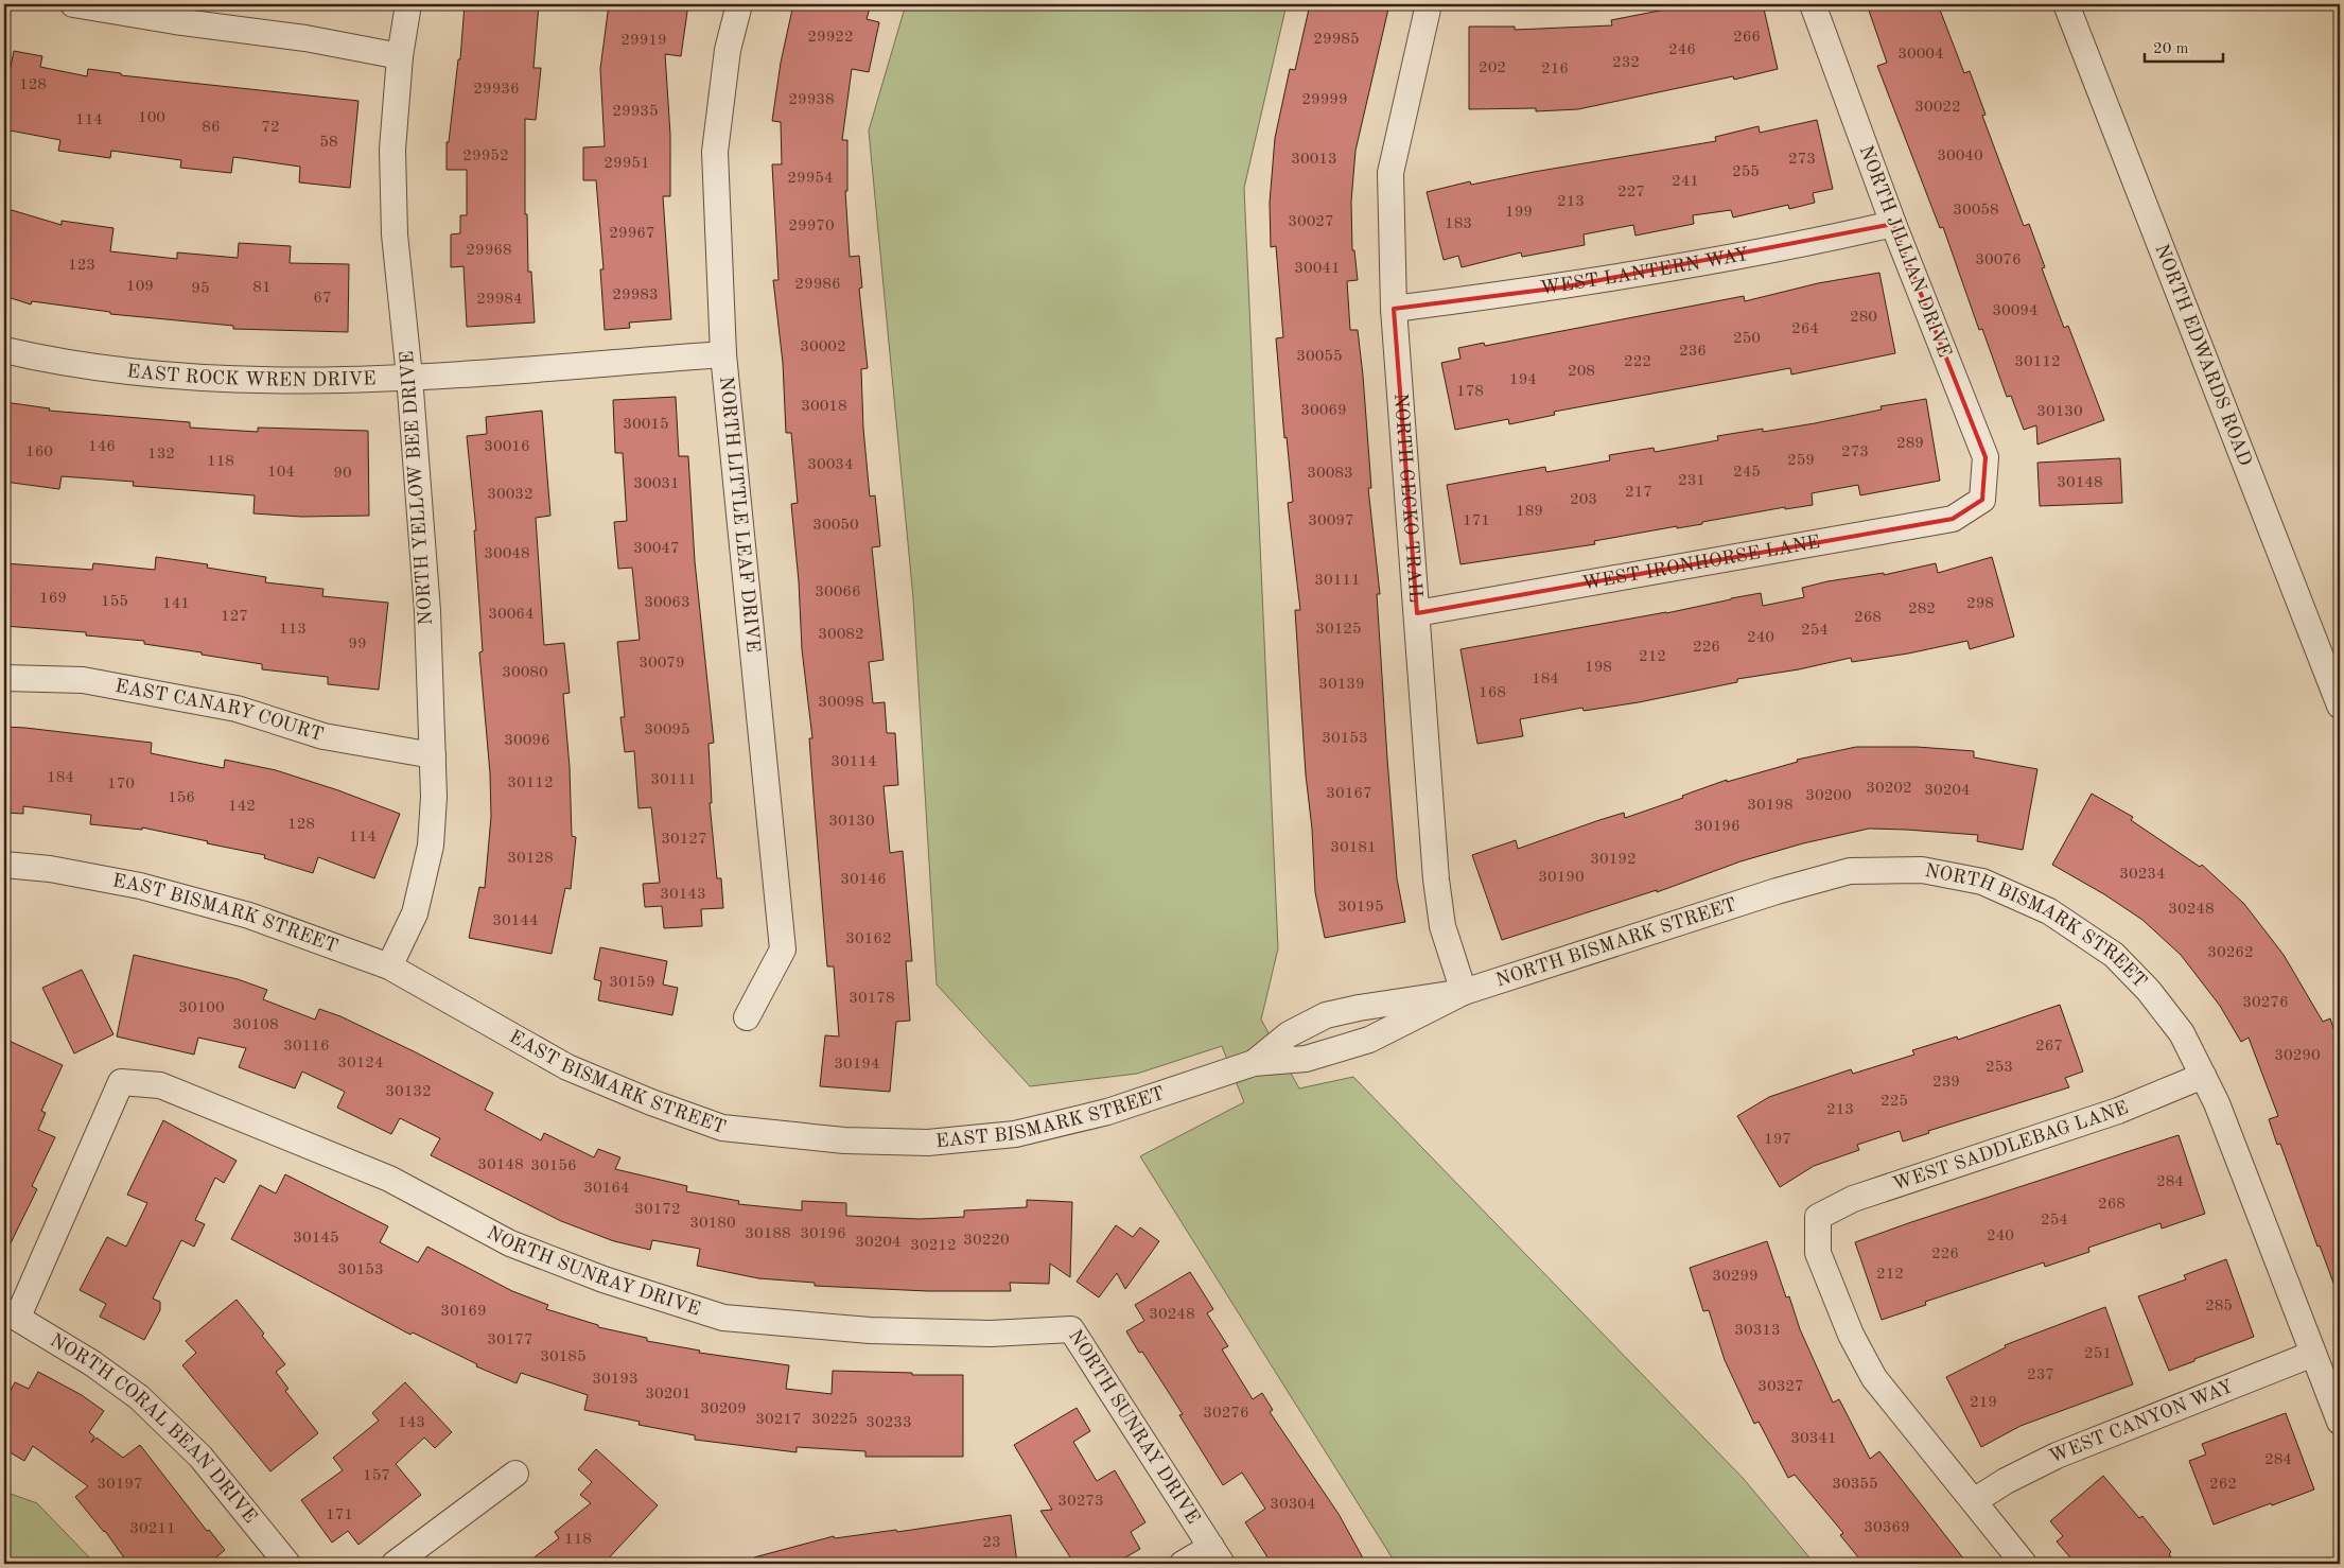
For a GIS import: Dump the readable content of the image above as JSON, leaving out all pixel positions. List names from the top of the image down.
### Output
{
  "streets": {
    "street": [
      "NORTH JILLIAN DRIVE",
      "WEST LANTERN WAY",
      "NORTH EDWARDS ROAD",
      "EAST ROCK WREN DRIVE",
      "NORTH YELLOW BEE DRIVE",
      "NORTH GECKO TRAIL",
      "NORTH LITTLE LEAF DRIVE",
      "WEST IRONHORSE LANE",
      "EAST CANARY COURT",
      "EAST BISMARK STREET",
      "NORTH BISMARK STREET",
      "WEST SADDLEBAG LANE",
      "NORTH SUNRAY DRIVE",
      "WEST CANYON WAY",
      "NORTH CORAL BEAN DRIVE"
    ]
  },
  "crossings": [
    ["NORTH JILLIAN DRIVE", "WEST LANTERN WAY"],
    ["NORTH JILLIAN DRIVE", "WEST IRONHORSE LANE"],
    ["WEST LANTERN WAY", "NORTH GECKO TRAIL"],
    ["EAST ROCK WREN DRIVE", "NORTH YELLOW BEE DRIVE"],
    ["EAST ROCK WREN DRIVE", "NORTH LITTLE LEAF DRIVE"],
    ["NORTH YELLOW BEE DRIVE", "EAST CANARY COURT"],
    ["NORTH YELLOW BEE DRIVE", "EAST BISMARK STREET"],
    ["NORTH GECKO TRAIL", "WEST IRONHORSE LANE"],
    ["NORTH GECKO TRAIL", "EAST BISMARK STREET"],
    ["NORTH GECKO TRAIL", "NORTH BISMARK STREET"],
    ["EAST BISMARK STREET", "NORTH BISMARK STREET"],
    ["NORTH BISMARK STREET", "WEST SADDLEBAG LANE"],
    ["NORTH BISMARK STREET", "WEST CANYON WAY"],
    ["WEST SADDLEBAG LANE", "WEST CANYON WAY"],
    ["NORTH SUNRAY DRIVE", "NORTH CORAL BEAN DRIVE"]
  ],
  "house_numbers": [
    "29922",
    "266",
    "29985",
    "29919",
    "246",
    "30004",
    "232",
    "202",
    "216",
    "128",
    "29936",
    "29938",
    "29999",
    "30022",
    "29935",
    "100",
    "114",
    "86",
    "72",
    "58",
    "29952",
    "30040",
    "30013",
    "273",
    "29951",
    "255",
    "29954",
    "241",
    "227",
    "213",
    "30058",
    "199",
    "30027",
    "183",
    "29970",
    "29967",
    "29968",
    "30076",
    "123",
    "30041",
    "29986",
    "109",
    "81",
    "95",
    "29983",
    "67",
    "29984",
    "30094",
    "280",
    "264",
    "250",
    "30002",
    "236",
    "30055",
    "222",
    "30112",
    "208",
    "194",
    "178",
    "30018",
    "30069",
    "30130",
    "30015",
    "289",
    "146",
    "30016",
    "160",
    "273",
    "132",
    "259",
    "118",
    "30034",
    "104",
    "245",
    "90",
    "30083",
    "231",
    "30148",
    "30031",
    "217",
    "30032",
    "203",
    "189",
    "30097",
    "171",
    "30050",
    "30047",
    "30048",
    "30111",
    "30066",
    "169",
    "155",
    "30063",
    "141",
    "298",
    "282",
    "30064",
    "127",
    "268",
    "113",
    "30125",
    "254",
    "30082",
    "240",
    "99",
    "226",
    "212",
    "30079",
    "198",
    "30080",
    "184",
    "30139",
    "168",
    "30098",
    "30095",
    "30153",
    "30096",
    "30114",
    "184",
    "30111",
    "30112",
    "170",
    "30202",
    "30204",
    "30167",
    "30200",
    "156",
    "30198",
    "142",
    "30130",
    "128",
    "30196",
    "114",
    "30127",
    "30181",
    "30128",
    "30192",
    "30234",
    "30190",
    "30146",
    "30143",
    "30195",
    "30248",
    "30144",
    "30162",
    "30262",
    "30159",
    "30178",
    "30276",
    "30100",
    "30108",
    "30116",
    "267",
    "30290",
    "30124",
    "30194",
    "253",
    "239",
    "30132",
    "225",
    "213",
    "197",
    "30148",
    "30156",
    "284",
    "30164",
    "268",
    "30172",
    "254",
    "30180",
    "30188",
    "30196",
    "240",
    "30145",
    "30220",
    "30204",
    "30212",
    "226",
    "30153",
    "212",
    "30299",
    "285",
    "30169",
    "30248",
    "30313",
    "30177",
    "251",
    "30185",
    "237",
    "30193",
    "30327",
    "30201",
    "219",
    "30209",
    "30276",
    "30217",
    "30225",
    "143",
    "30233",
    "30341",
    "284",
    "157",
    "30197",
    "30355",
    "262",
    "30273",
    "30304",
    "171",
    "30369",
    "30211",
    "118",
    "23"
  ],
  "scale_bar": "20 m"
}
